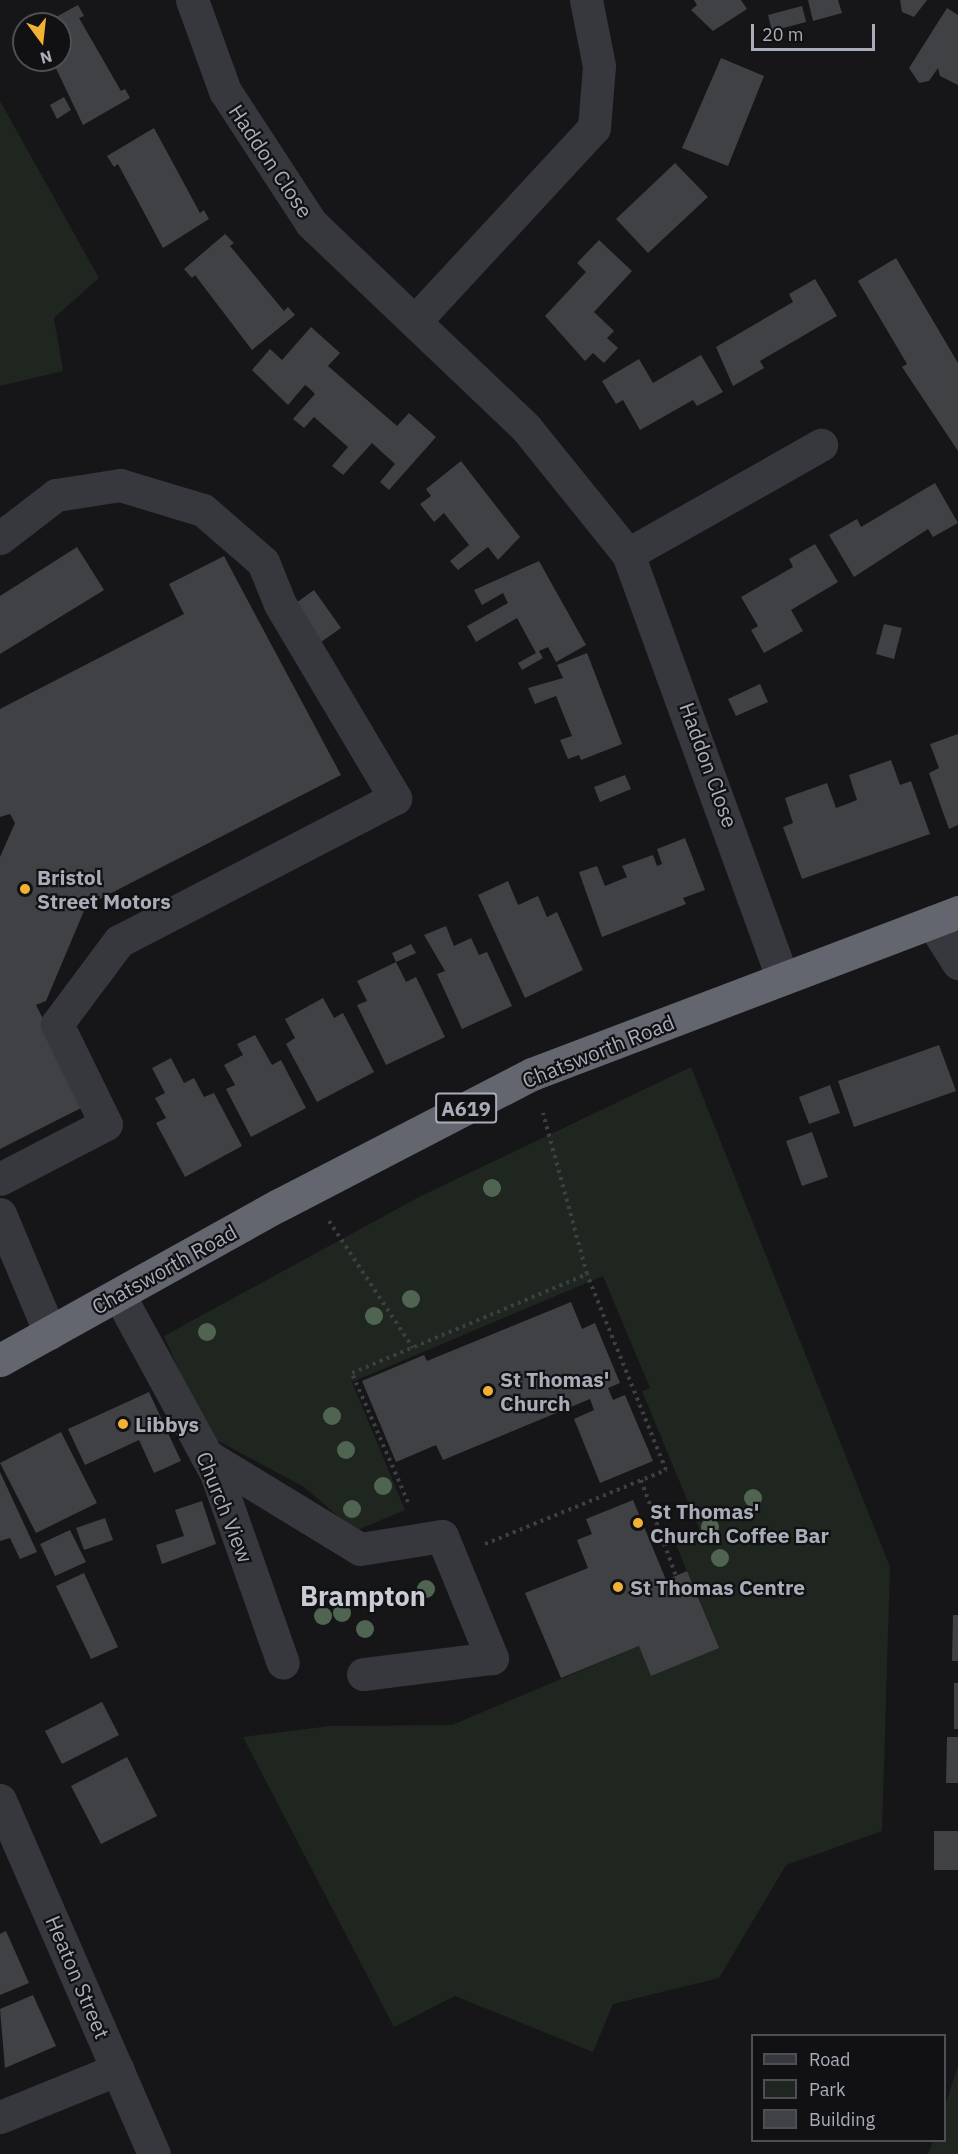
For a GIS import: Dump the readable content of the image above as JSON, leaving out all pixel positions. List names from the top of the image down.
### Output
{
  "streets": {
    "highway": ["Chatsworth Road", "A619"],
    "street": ["Haddon Close", "Church View", "Heaton Street"]
  },
  "crossings": [
    ["Haddon Close", "Chatsworth Road"],
    ["Chatsworth Road", "Church View"]
  ],
  "districts": ["Brampton"],
  "places": [
    "Bristol Street Motors",
    "St Thomas' Church",
    "Libbys",
    "St Thomas' Church Coffee Bar",
    "St Thomas Centre"
  ],
  "legend": ["Road", "Park", "Building"],
  "scale_bar": "20 m",
  "north": "bottom"
}
